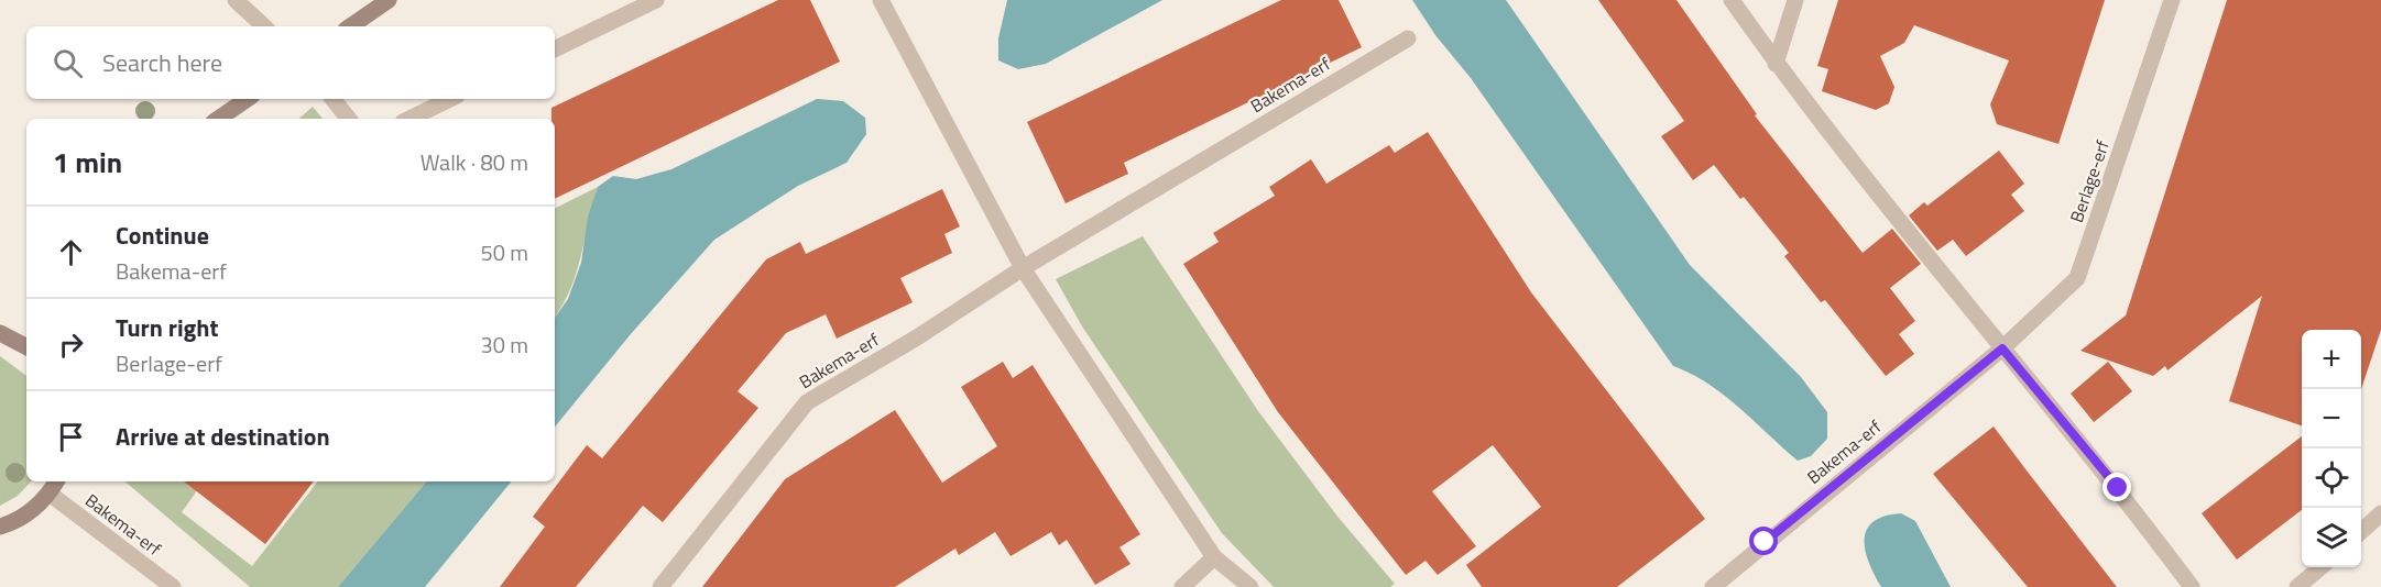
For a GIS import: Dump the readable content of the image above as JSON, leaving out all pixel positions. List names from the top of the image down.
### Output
{
  "streets": {
    "street": ["Bakema-erf", "Berlage-erf"]
  },
  "crossings": [
    ["Bakema-erf", "Berlage-erf"]
  ],
  "page": {
    "search": "Search here",
    "heading": ["1 min", "Walk · 80 m"],
    "list": [
      ["Continue", "Bakema-erf", "50 m"],
      ["Turn right", "Berlage-erf", "30 m"],
      "Arrive at destination"
    ],
    "map_buttons": ["+", "−"]
  }
}
